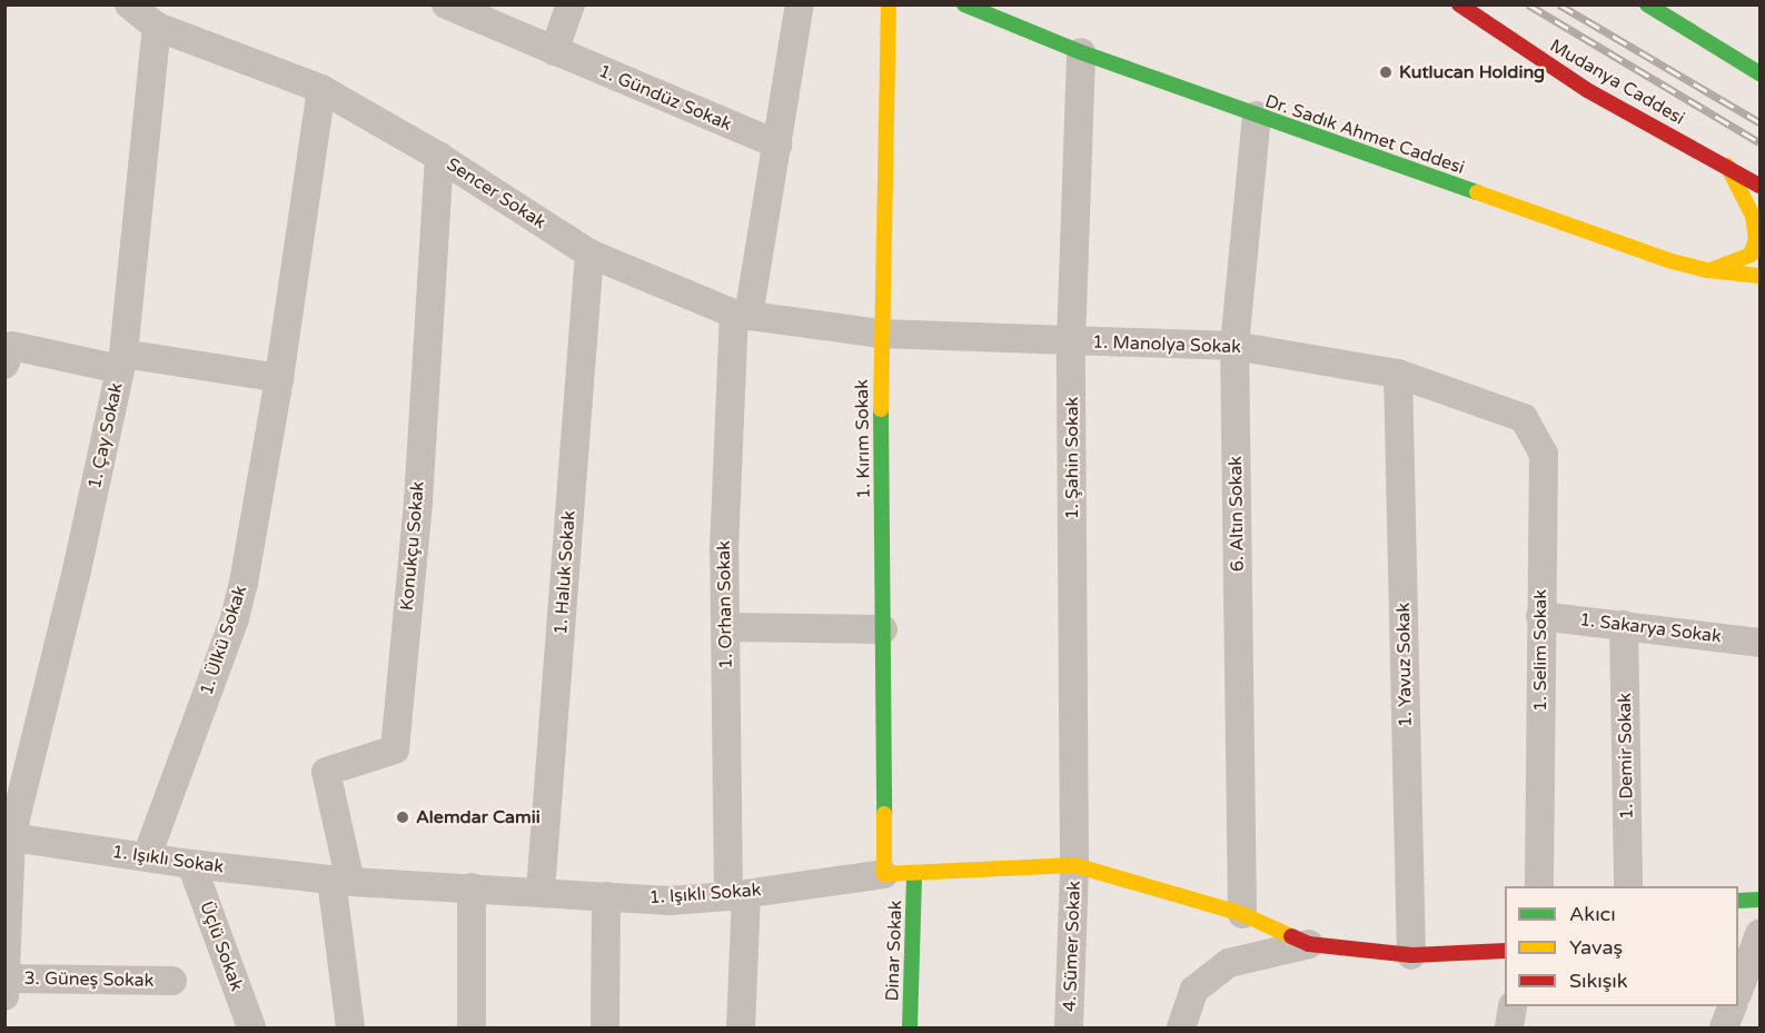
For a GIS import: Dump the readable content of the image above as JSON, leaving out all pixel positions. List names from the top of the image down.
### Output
{
  "streets": {
    "main road": [
      "Mudanya Caddesi",
      "Dr. Sadık Ahmet Caddesi",
      "1. Kırım Sokak",
      "1. Işıklı Sokak",
      "Dinar Sokak"
    ],
    "street": [
      "1. Gündüz Sokak",
      "Sencer Sokak",
      "1. Manolya Sokak",
      "1. Çay Sokak",
      "1. Şahin Sokak",
      "6. Altın Sokak",
      "Konukçu Sokak",
      "1. Haluk Sokak",
      "1. Orhan Sokak",
      "1. Sakarya Sokak",
      "1. Ülkü Sokak",
      "1. Selim Sokak",
      "1. Yavuz Sokak",
      "1. Demir Sokak",
      "Üçlü Sokak",
      "4. Sümer Sokak",
      "3. Güneş Sokak"
    ]
  },
  "crossings": [
    ["1. Gündüz Sokak", "1. Orhan Sokak"],
    ["Dr. Sadık Ahmet Caddesi", "1. Şahin Sokak"],
    ["Dr. Sadık Ahmet Caddesi", "6. Altın Sokak"],
    ["Sencer Sokak", "1. Manolya Sokak"],
    ["Sencer Sokak", "1. Çay Sokak"],
    ["Sencer Sokak", "1. Kırım Sokak"],
    ["Sencer Sokak", "Konukçu Sokak"],
    ["Sencer Sokak", "1. Haluk Sokak"],
    ["Sencer Sokak", "1. Orhan Sokak"],
    ["Sencer Sokak", "1. Ülkü Sokak"],
    ["1. Manolya Sokak", "1. Kırım Sokak"],
    ["1. Manolya Sokak", "1. Şahin Sokak"],
    ["1. Manolya Sokak", "6. Altın Sokak"],
    ["1. Manolya Sokak", "1. Selim Sokak"],
    ["1. Manolya Sokak", "1. Yavuz Sokak"],
    ["1. Çay Sokak", "1. Işıklı Sokak"],
    ["1. Çay Sokak", "3. Güneş Sokak"],
    ["1. Kırım Sokak", "1. Işıklı Sokak"],
    ["1. Şahin Sokak", "1. Işıklı Sokak"],
    ["1. Şahin Sokak", "4. Sümer Sokak"],
    ["6. Altın Sokak", "1. Işıklı Sokak"],
    ["Konukçu Sokak", "1. Işıklı Sokak"],
    ["1. Haluk Sokak", "1. Işıklı Sokak"],
    ["1. Orhan Sokak", "1. Işıklı Sokak"],
    ["1. Sakarya Sokak", "1. Selim Sokak"],
    ["1. Sakarya Sokak", "1. Demir Sokak"],
    ["1. Ülkü Sokak", "1. Işıklı Sokak"],
    ["1. Yavuz Sokak", "1. Işıklı Sokak"],
    ["1. Işıklı Sokak", "Üçlü Sokak"],
    ["1. Işıklı Sokak", "4. Sümer Sokak"],
    ["1. Işıklı Sokak", "Dinar Sokak"],
    ["1. Işıklı Sokak", "3. Güneş Sokak"]
  ],
  "places": ["Kutlucan Holding", "Alemdar Camii"],
  "legend": ["Akıcı", "Yavaş", "Sıkışık"]
}
